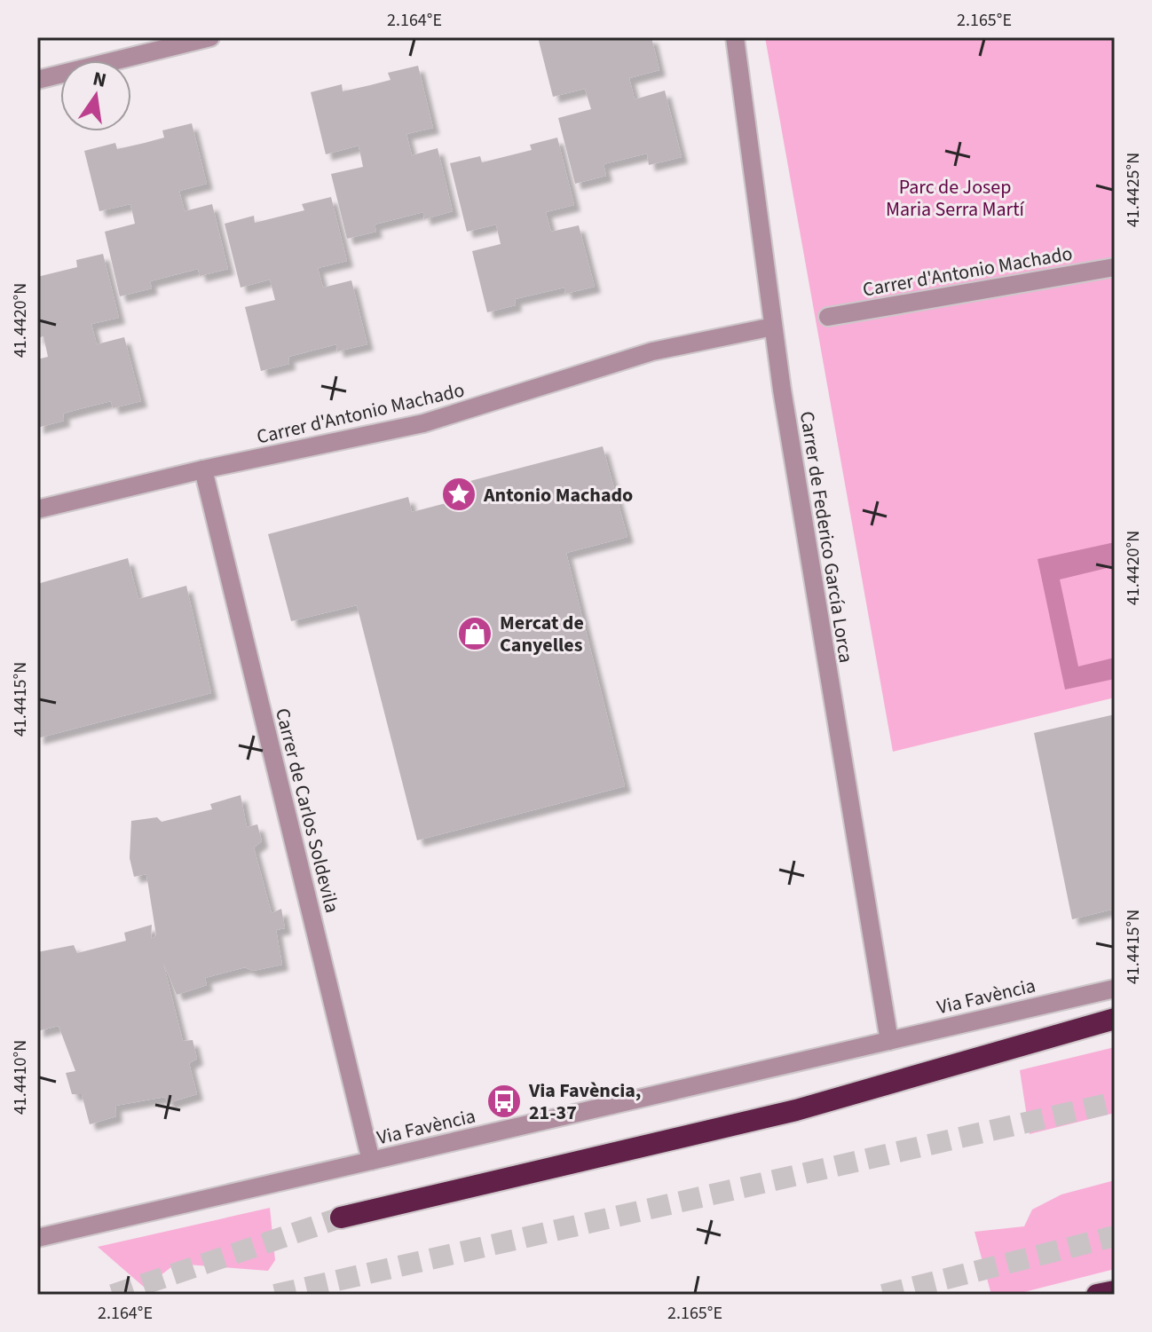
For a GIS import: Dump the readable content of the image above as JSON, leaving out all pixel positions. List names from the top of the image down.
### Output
{
  "streets": {
    "street": [
      "Carrer d'Antonio Machado",
      "Carrer de Federico García Lorca",
      "Carrer de Carlos Soldevila",
      "Via Favència"
    ]
  },
  "crossings": [
    ["Carrer d'Antonio Machado", "Carrer de Federico García Lorca"],
    ["Carrer d'Antonio Machado", "Carrer de Carlos Soldevila"],
    ["Carrer de Federico García Lorca", "Via Favència"],
    ["Carrer de Carlos Soldevila", "Via Favència"]
  ],
  "parks": ["Parc de Josep Maria Serra Martí"],
  "places": {
    "place": ["Antonio Machado"],
    "shop": ["Mercat de Canyelles"],
    "bus stop": ["Via Favència, 21-37"]
  },
  "north": "top",
  "coordinates": [
    "2.164°E",
    "2.165°E",
    "41.4425°N",
    "41.4420°N",
    "41.4415°N",
    "41.4410°N"
  ]
}
